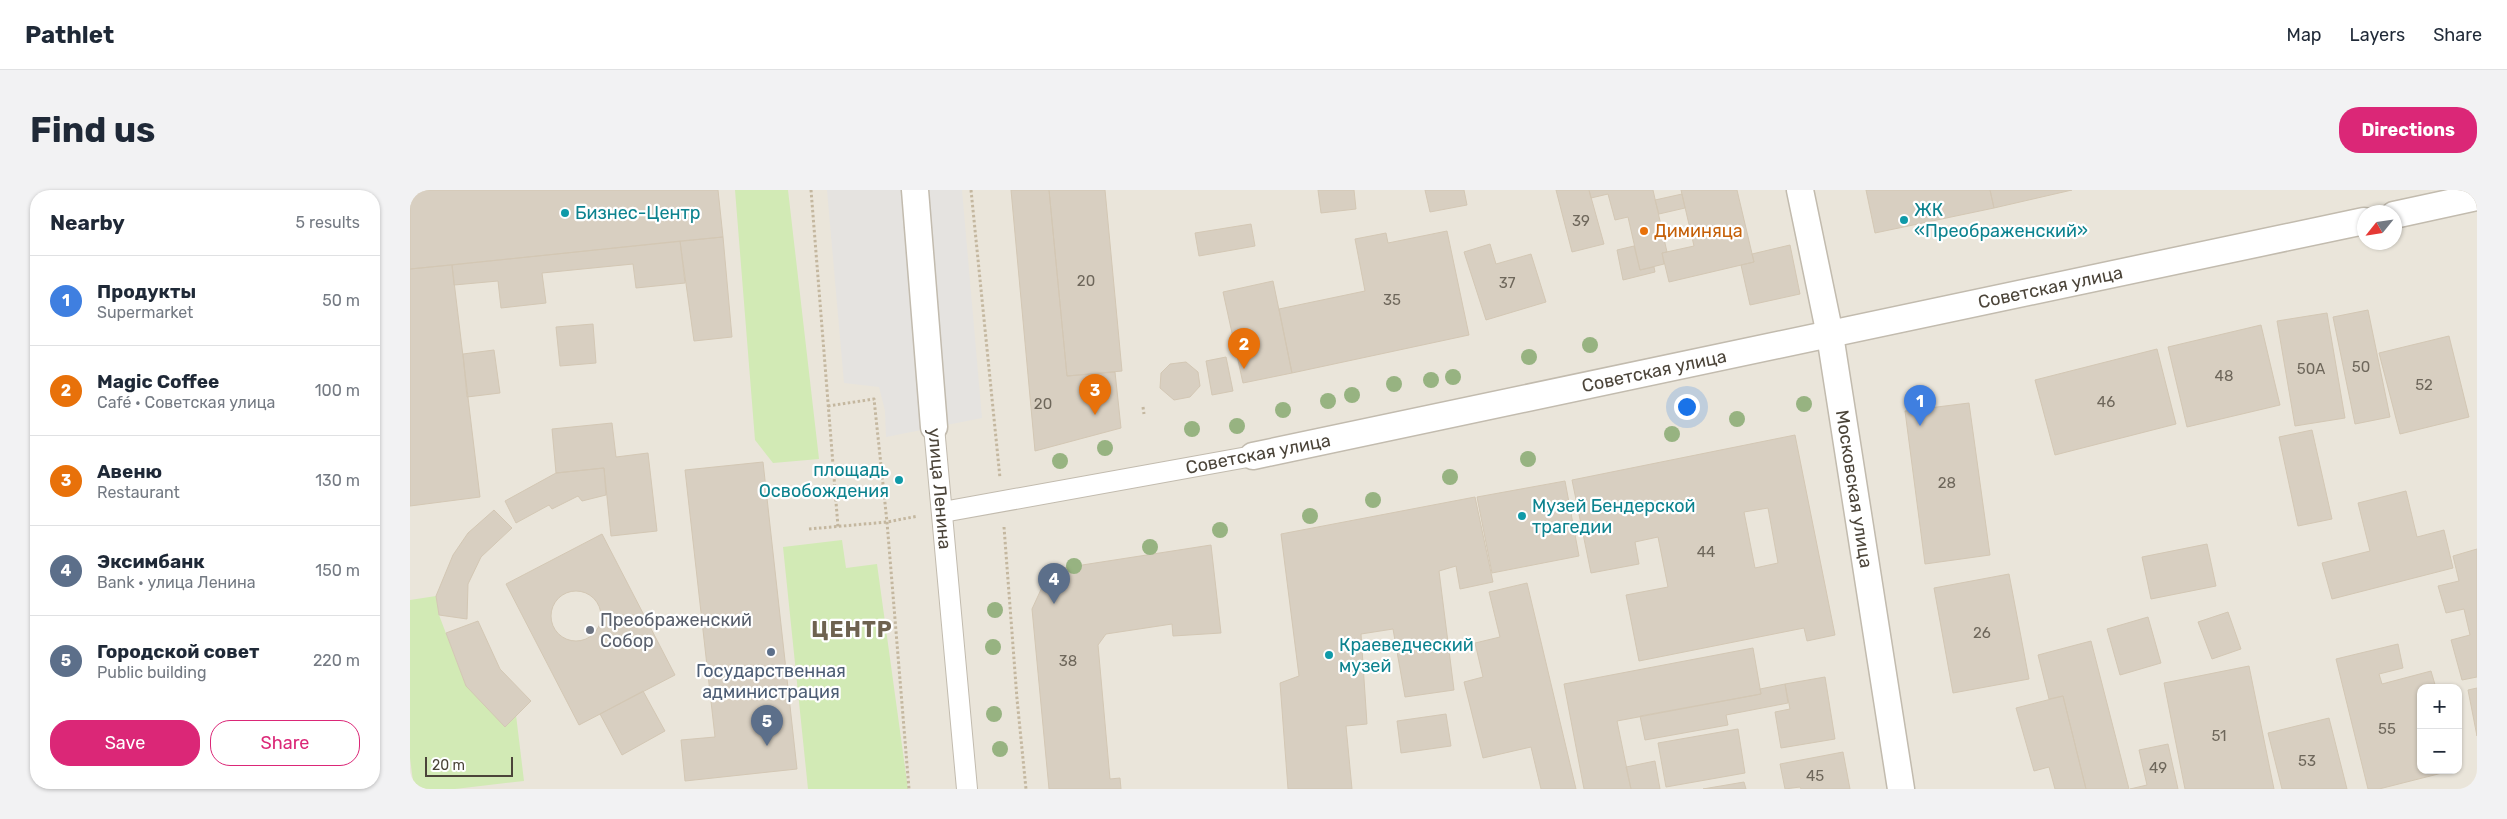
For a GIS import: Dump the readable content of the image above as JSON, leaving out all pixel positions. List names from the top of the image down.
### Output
{
  "streets": {
    "street": ["Советская улица", "Московская улица", "улица Ленина"]
  },
  "crossings": [
    ["Советская улица", "Московская улица"],
    ["Советская улица", "улица Ленина"]
  ],
  "districts": ["ЦЕНТР"],
  "places": [
    "Бизнес-Центр",
    "ЖК «Преображенский»",
    "Диминяца",
    "площадь Освобождения",
    "Музей Бендерской трагедии",
    "Преображенский Собор",
    "Государственная администрация",
    "Краеведческий музей"
  ],
  "house_numbers": [
    "39",
    "20",
    "37",
    "35",
    "50",
    "50A",
    "48",
    "52",
    "46",
    "20",
    "28",
    "44",
    "26",
    "38",
    "55",
    "51",
    "53",
    "49",
    "45"
  ],
  "scale_bar": "20 m",
  "north": "bottom left",
  "page": {
    "header": "Pathlet",
    "nav": ["Map", "Layers", "Share"],
    "buttons": [
      "Directions",
      ["Save", "Share"]
    ],
    "title": "Find us",
    "heading": ["Nearby", "5 results"],
    "list": [
      {
        "mark": "1",
        "name": "Продукты",
        "note": "Supermarket",
        "value": "50 m"
      },
      {
        "mark": "2",
        "name": "Magic Coffee",
        "note": "Café · Советская улица",
        "value": "100 m"
      },
      {
        "mark": "3",
        "name": "Авеню",
        "note": "Restaurant",
        "value": "130 m"
      },
      {
        "mark": "4",
        "name": "Эксимбанк",
        "note": "Bank · улица Ленина",
        "value": "150 m"
      },
      {
        "mark": "5",
        "name": "Городской совет",
        "note": "Public building",
        "value": "220 m"
      }
    ],
    "pins": [
      "2",
      "3",
      "1",
      "4",
      "5"
    ],
    "map_buttons": ["+", "−"],
    "scale": "20 m"
  }
}
